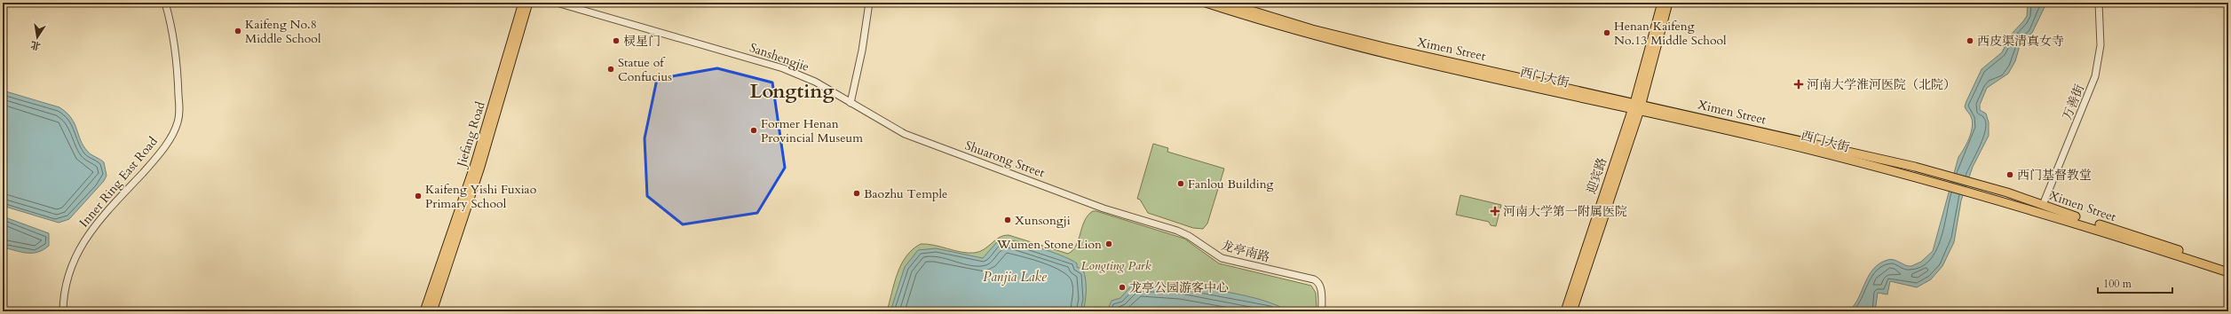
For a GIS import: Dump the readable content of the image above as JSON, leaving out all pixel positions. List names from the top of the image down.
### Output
{
  "streets": {
    "main road": [
      "Ximen Street",
      "西门大街",
      "Jiefang Road",
      "迎宾路"
    ],
    "street": [
      "Sanshengjie",
      "万善街",
      "Shuarong Street",
      "Inner Ring East Road",
      "龙亭南路"
    ]
  },
  "crossings": [
    ["Ximen Street", "西门大街"],
    ["Ximen Street", "万善街"],
    ["Ximen Street", "迎宾路"],
    ["Sanshengjie", "Shuarong Street"],
    ["西门大街", "迎宾路"],
    ["Shuarong Street", "龙亭南路"]
  ],
  "districts": ["Longting"],
  "water": ["Panjia Lake"],
  "parks": ["Longting Park"],
  "places": {
    "other": [
      "Kaifeng No.8 Middle School",
      "Henan Kaifeng No.13 Middle School",
      "棂星门",
      "西皮渠清真女寺",
      "Statue of Confucius",
      "Former Henan Provincial Museum",
      "西门基督教堂",
      "Fanlou Building",
      "Baozhu Temple",
      "Kaifeng Yishi Fuxiao Primary School",
      "Xunsongji",
      "Wumen Stone Lion",
      "龙亭公园游客中心"
    ],
    "health": ["河南大学淮河医院（北院）", "河南大学第一附属医院"]
  },
  "scale_bar": "100 m",
  "north": "bottom"
}
